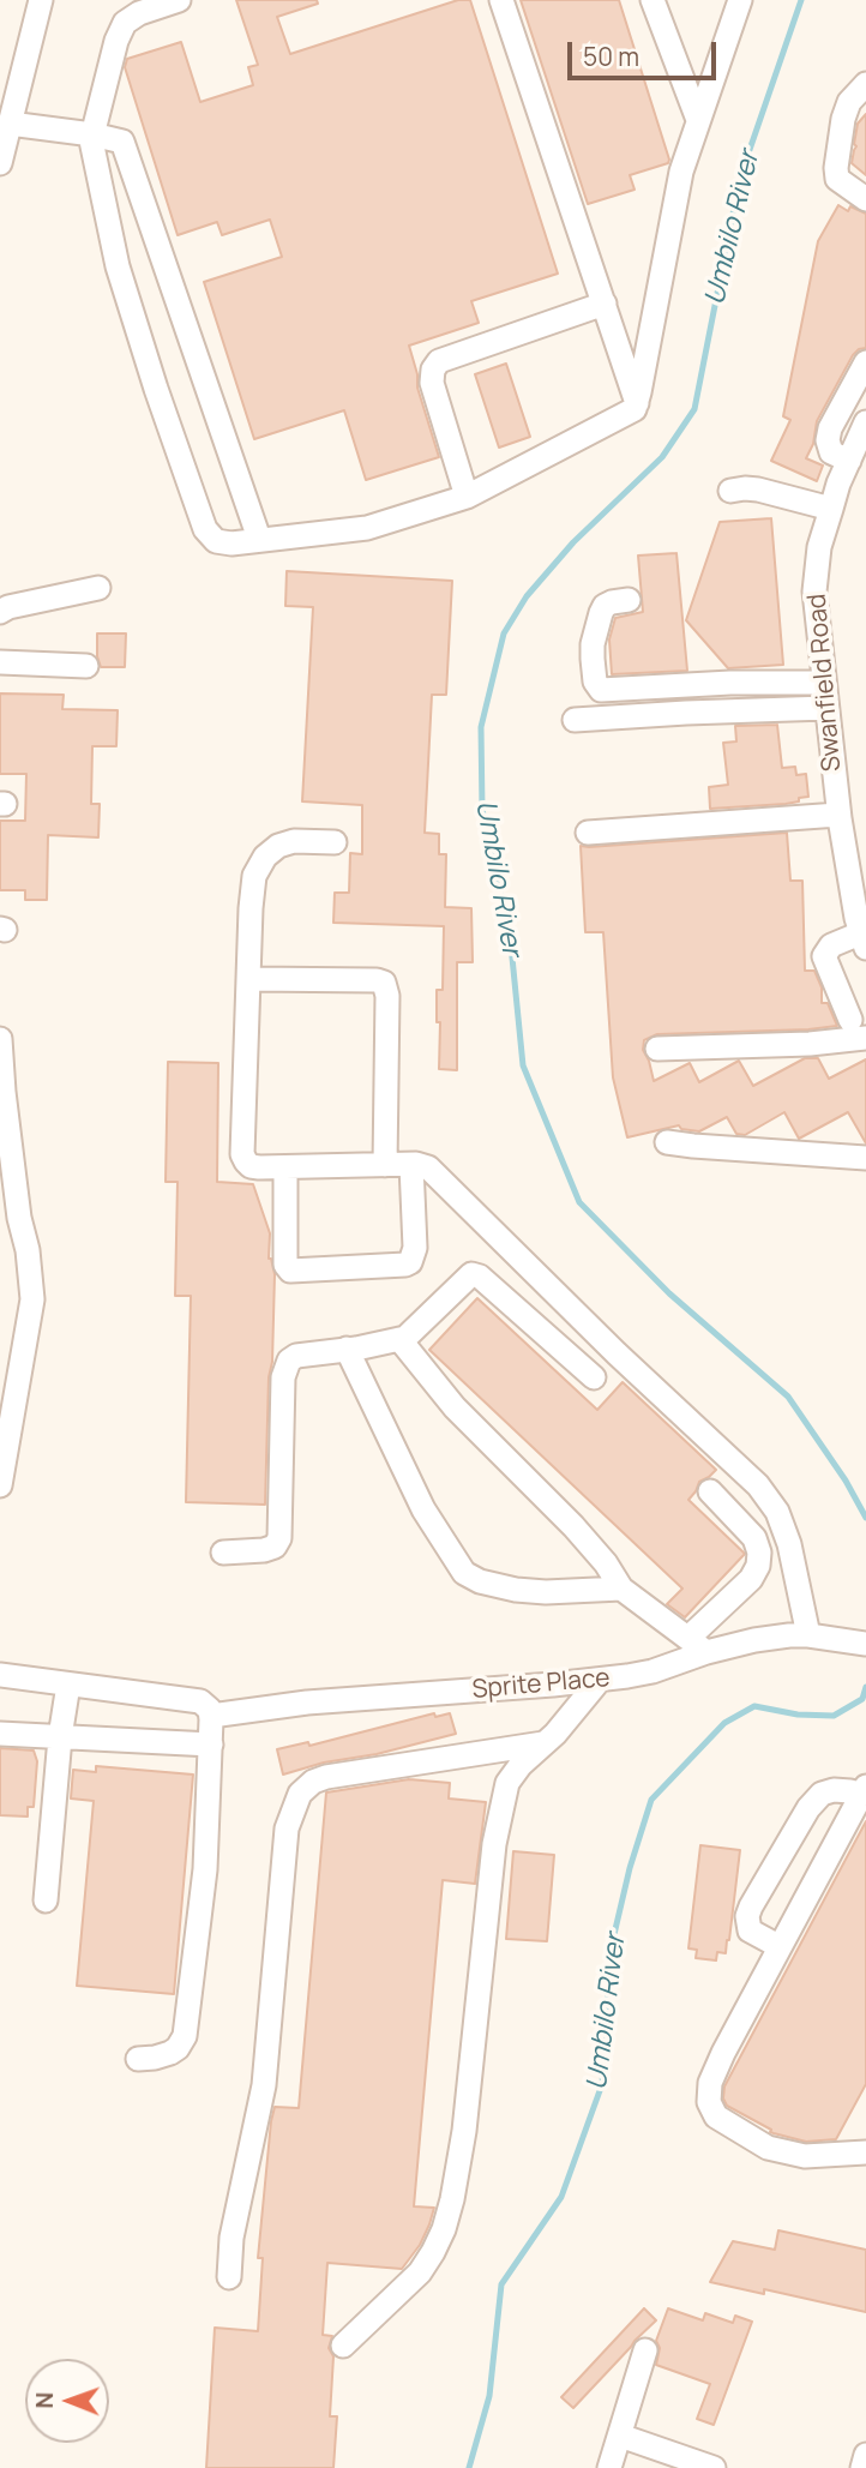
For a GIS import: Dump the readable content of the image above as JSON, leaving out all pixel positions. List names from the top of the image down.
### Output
{
  "streets": {
    "street": ["Swanfield Road", "Sprite Place"]
  },
  "water": ["Umbilo River"],
  "scale_bar": "50 m",
  "north": "left"
}
